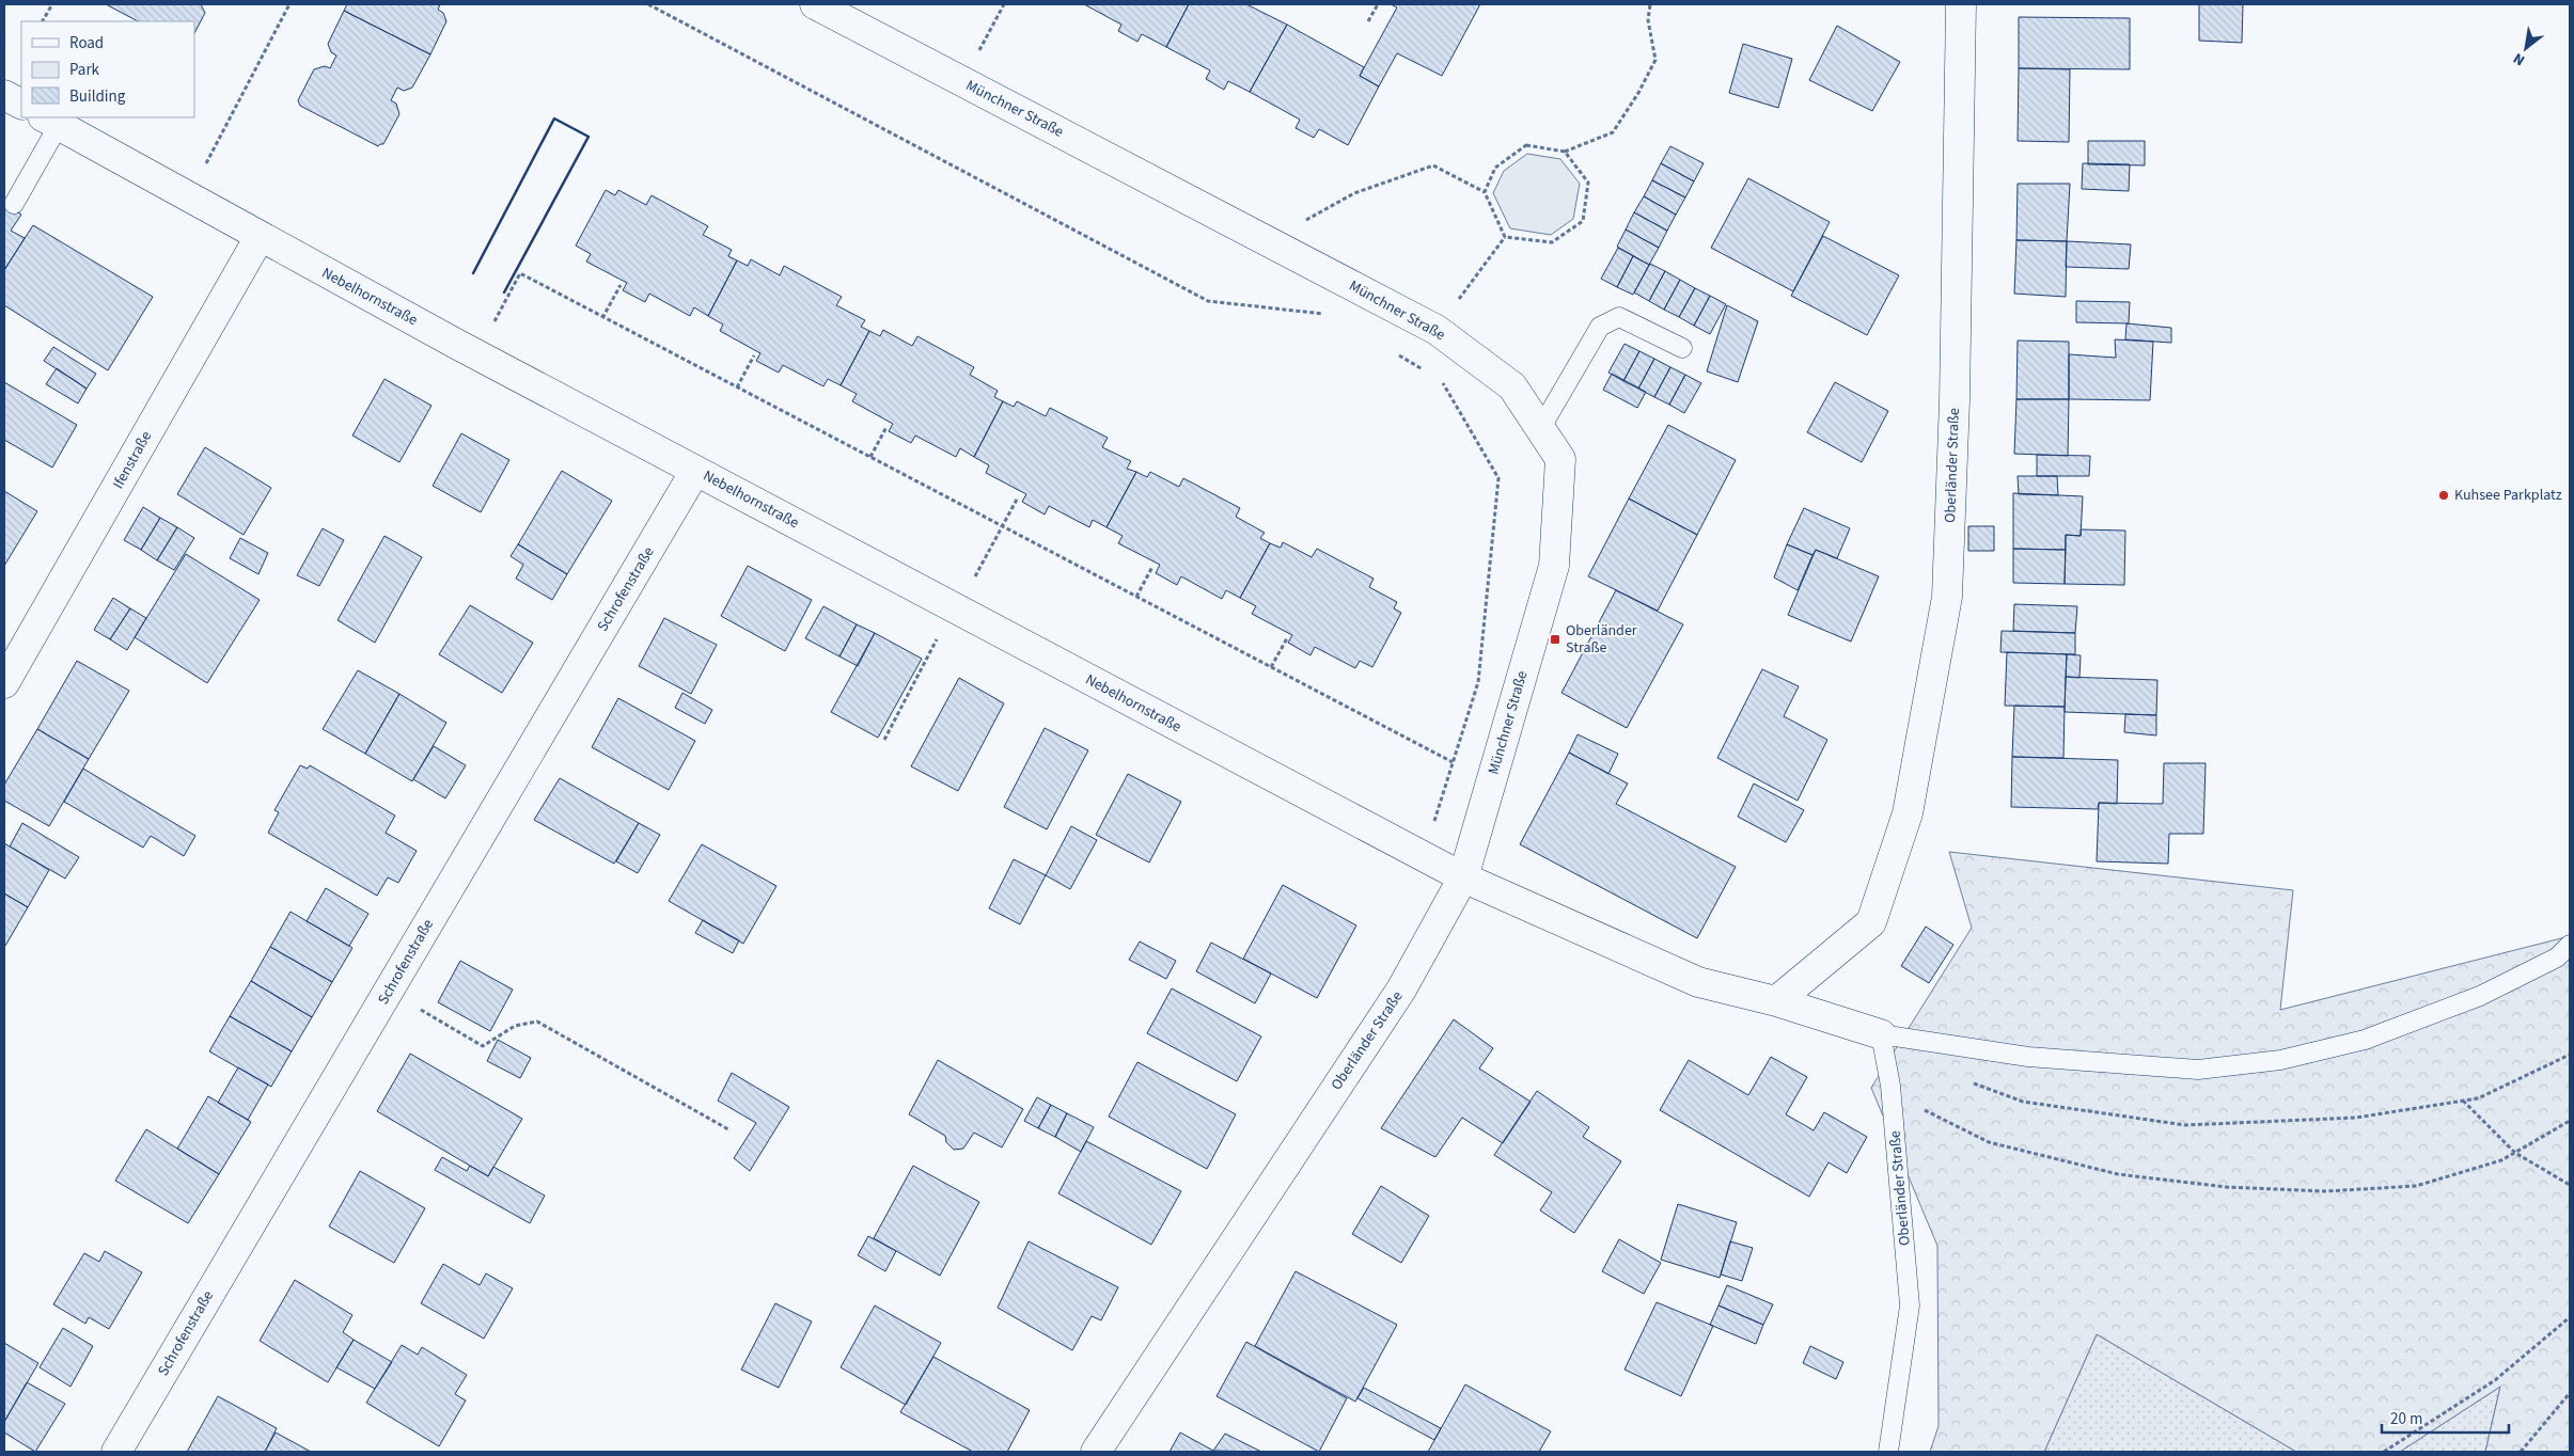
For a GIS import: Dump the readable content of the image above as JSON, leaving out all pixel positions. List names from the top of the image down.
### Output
{
  "streets": {
    "street": [
      "Münchner Straße",
      "Nebelhornstraße",
      "Ifenstraße",
      "Oberländer Straße",
      "Schrofenstraße"
    ]
  },
  "crossings": [
    ["Münchner Straße", "Nebelhornstraße"],
    ["Münchner Straße", "Oberländer Straße"],
    ["Nebelhornstraße", "Ifenstraße"],
    ["Nebelhornstraße", "Oberländer Straße"],
    ["Nebelhornstraße", "Schrofenstraße"]
  ],
  "places": {
    "other": ["Kuhsee Parkplatz"],
    "transit": ["Oberländer Straße"]
  },
  "legend": ["Road", "Park", "Building"],
  "scale_bar": "20 m",
  "north": "bottom left"
}
